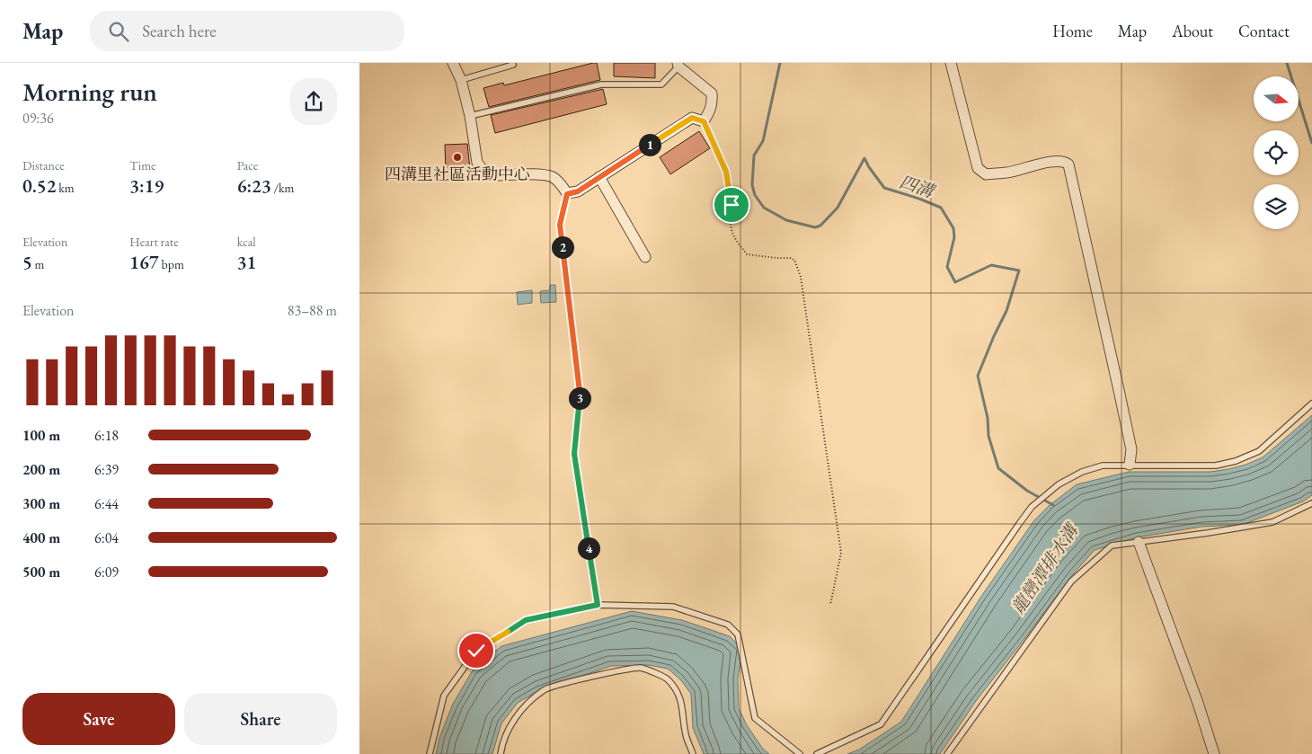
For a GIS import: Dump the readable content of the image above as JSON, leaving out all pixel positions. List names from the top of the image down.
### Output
{
  "water": ["四溝", "龍巒潭排水溝"],
  "places": ["四溝里社區活動中心"],
  "north": "right",
  "page": {
    "header": "Map",
    "search": "Search here",
    "nav": [
      "Home",
      "Map",
      "About",
      "Contact"
    ],
    "heading": ["Morning run", "09:36"],
    "pins": [
      "1",
      "2",
      "3",
      "4"
    ],
    "stats": [
      ["Distance", "0.52 km"],
      ["Time", "3:19"],
      ["Pace", "6:23 /km"],
      ["Elevation", "5 m"],
      ["Heart rate", "167 bpm"],
      ["kcal", "31"]
    ],
    "chart": ["Elevation", "83–88 m"],
    "list": [
      {
        "name": "100 m",
        "note": "6:18"
      },
      {
        "name": "200 m",
        "note": "6:39"
      },
      {
        "name": "300 m",
        "note": "6:44"
      },
      {
        "name": "400 m",
        "note": "6:04"
      },
      {
        "name": "500 m",
        "note": "6:09"
      }
    ],
    "buttons": ["Save", "Share"]
  }
}
